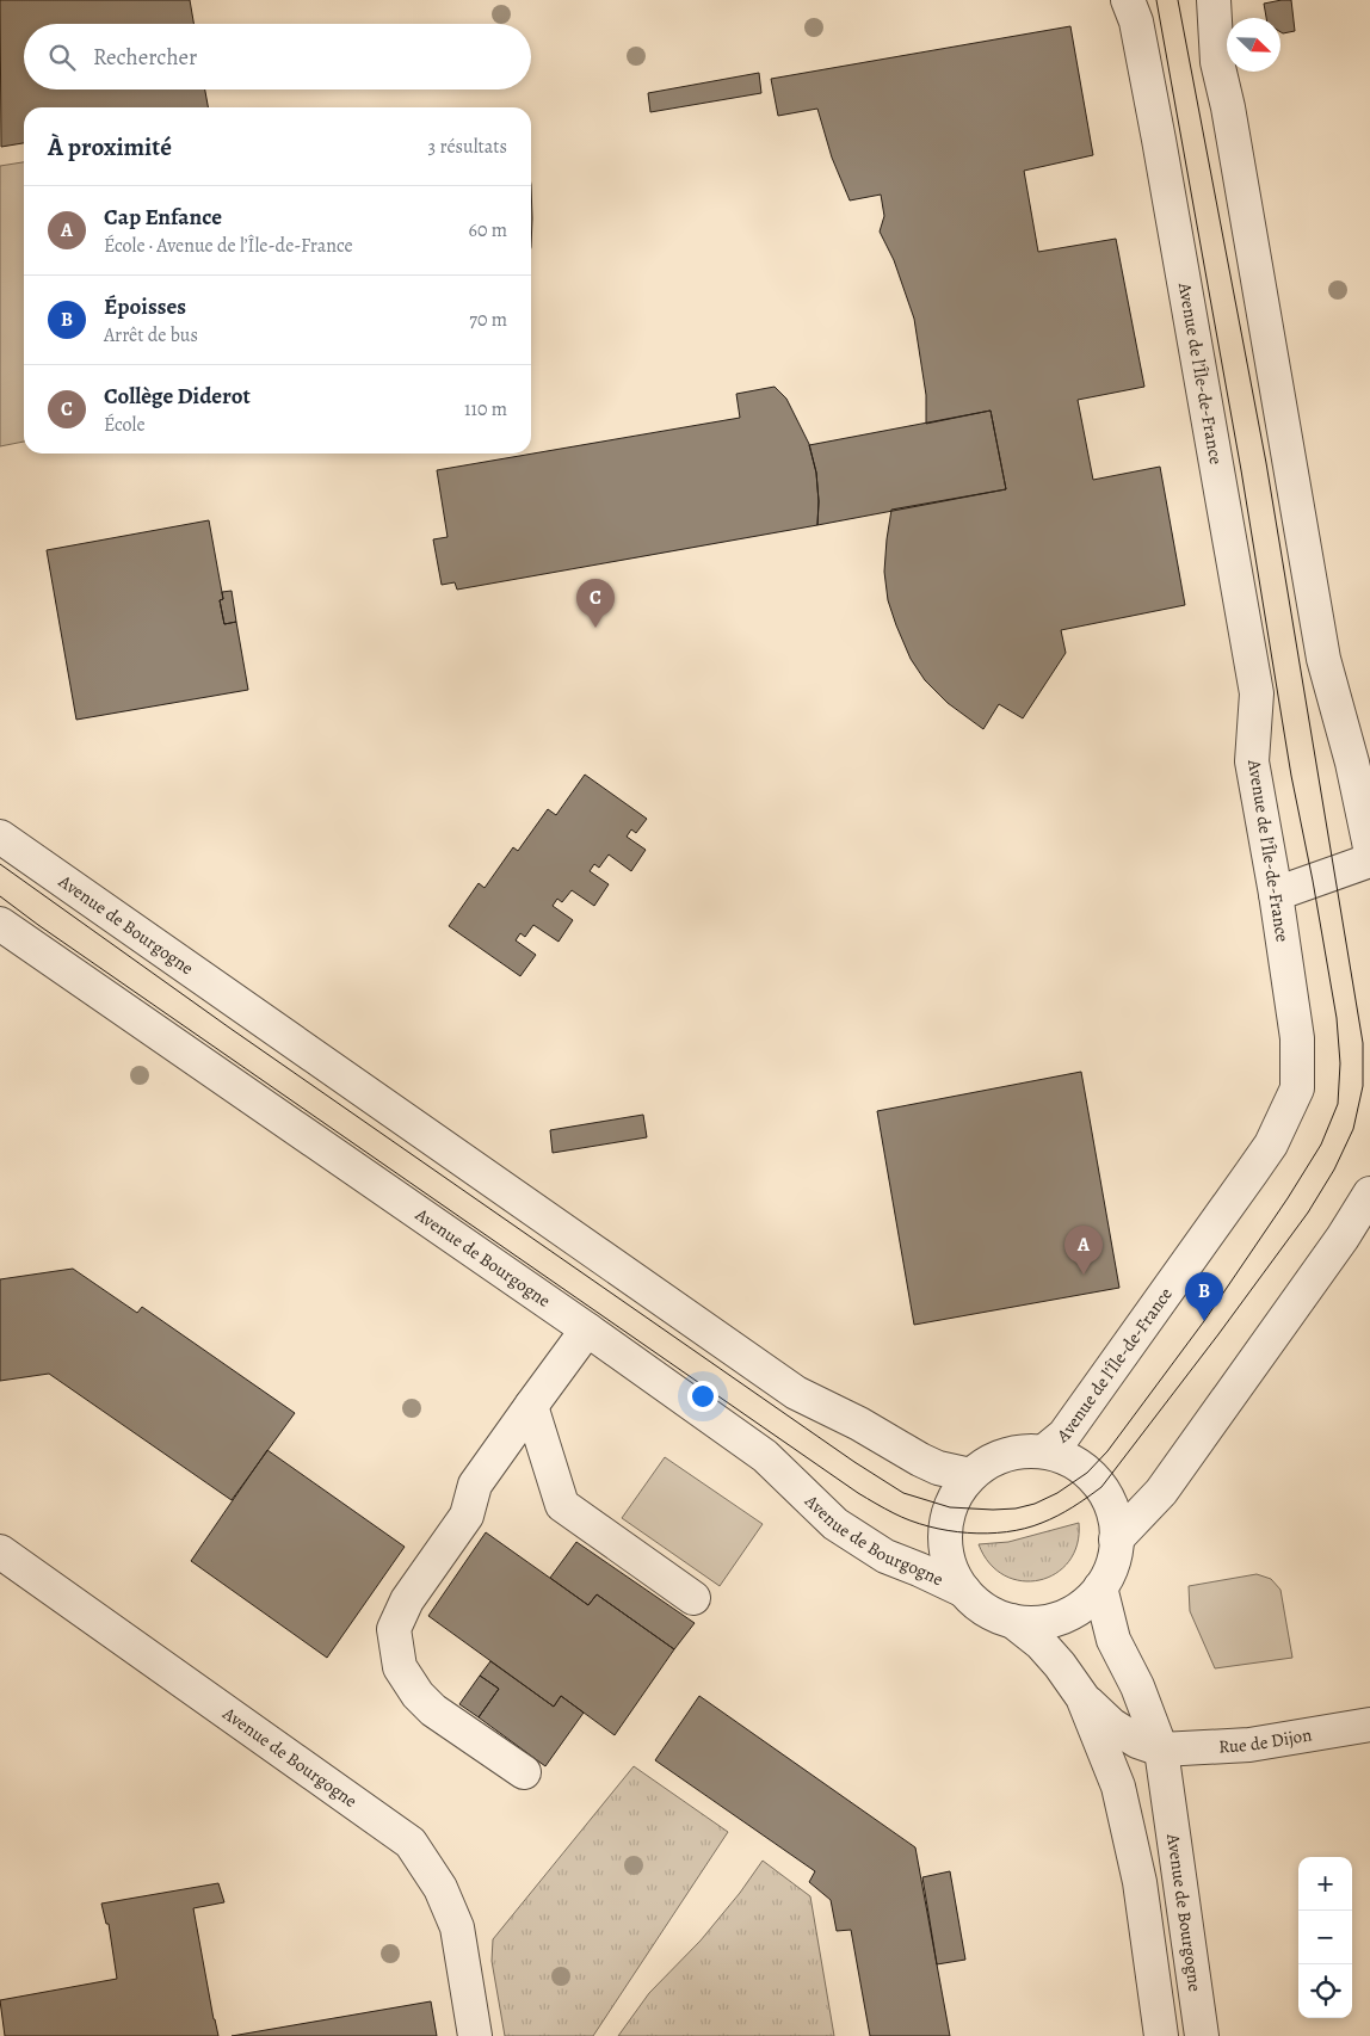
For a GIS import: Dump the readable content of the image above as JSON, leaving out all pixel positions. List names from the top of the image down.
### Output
{
  "streets": {
    "street": ["Avenue de l’Île-de-France", "Avenue de Bourgogne", "Rue de Dijon"]
  },
  "crossings": [
    ["Avenue de l’Île-de-France", "Avenue de Bourgogne"],
    ["Avenue de Bourgogne", "Rue de Dijon"]
  ],
  "north": "bottom right",
  "page": {
    "search": "Rechercher",
    "heading": ["À proximité", "3 résultats"],
    "list": [
      {
        "mark": "A",
        "name": "Cap Enfance",
        "note": "École · Avenue de l’Île-de-France",
        "value": "60 m"
      },
      {
        "mark": "B",
        "name": "Époisses",
        "note": "Arrêt de bus",
        "value": "70 m"
      },
      {
        "mark": "C",
        "name": "Collège Diderot",
        "note": "École",
        "value": "110 m"
      }
    ],
    "pins": ["C", "A", "B"],
    "map_buttons": ["+", "−"]
  }
}
